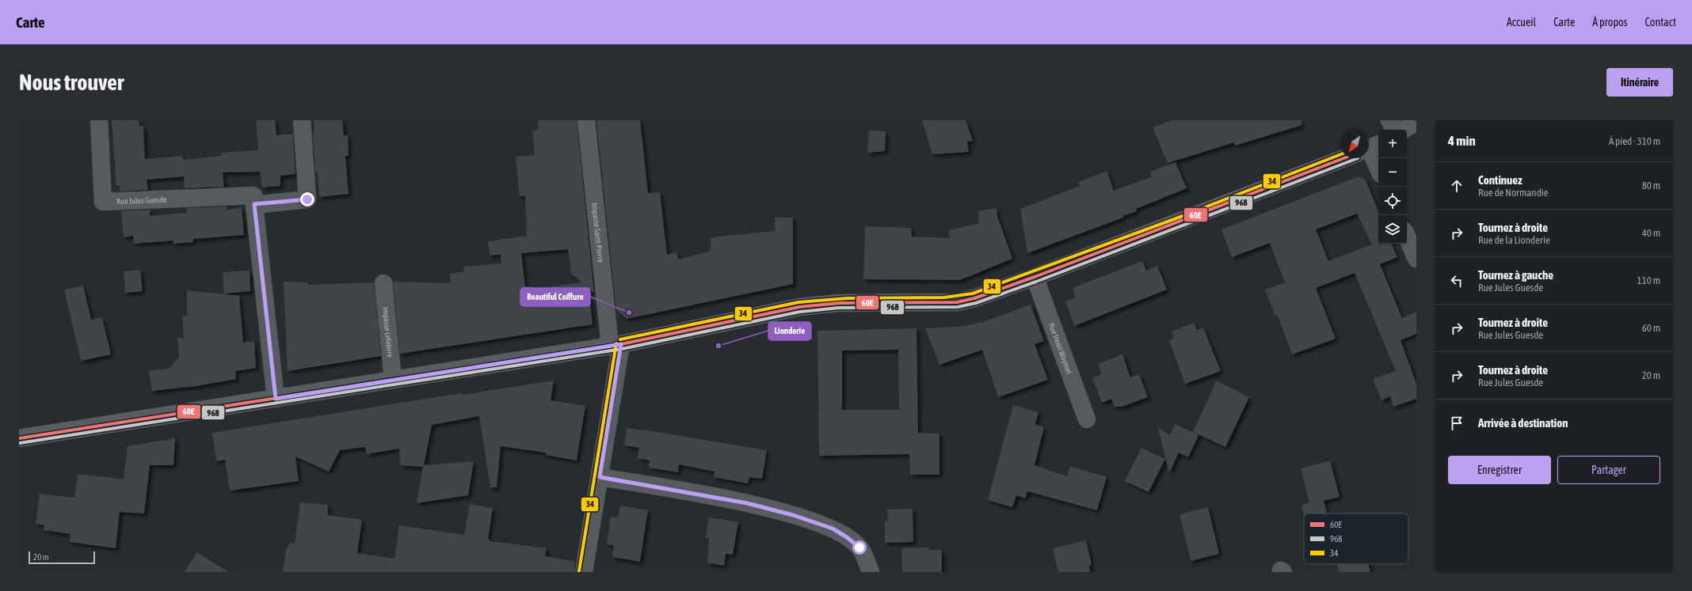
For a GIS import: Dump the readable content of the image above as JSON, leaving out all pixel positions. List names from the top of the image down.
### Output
{
  "streets": {
    "street": [
      "Rue Jules Guesde",
      "Impasse Saint-Pierre",
      "Impasse Lefebvre",
      "Rue Henri Waymel"
    ]
  },
  "places": ["Beautiful Coiffure", "Lionderie"],
  "lines": ["transit line 34", "transit line 60E", "transit line 968"],
  "legend": ["60E", "968", "34"],
  "scale_bar": "20 m",
  "north": "bottom left",
  "page": {
    "header": "Carte",
    "nav": [
      "Accueil",
      "Carte",
      "À propos",
      "Contact"
    ],
    "buttons": [
      "Itinéraire",
      ["Enregistrer", "Partager"]
    ],
    "title": "Nous trouver",
    "heading": ["4 min", "À pied · 310 m"],
    "map_buttons": ["+", "−"],
    "list": [
      ["Continuez", "Rue de Normandie", "80 m"],
      ["Tournez à droite", "Rue de la Lionderie", "40 m"],
      ["Tournez à gauche", "Rue Jules Guesde", "110 m"],
      ["Tournez à droite", "Rue Jules Guesde", "60 m"],
      ["Tournez à droite", "Rue Jules Guesde", "20 m"],
      "Arrivée à destination"
    ],
    "scale": "20 m"
  }
}
